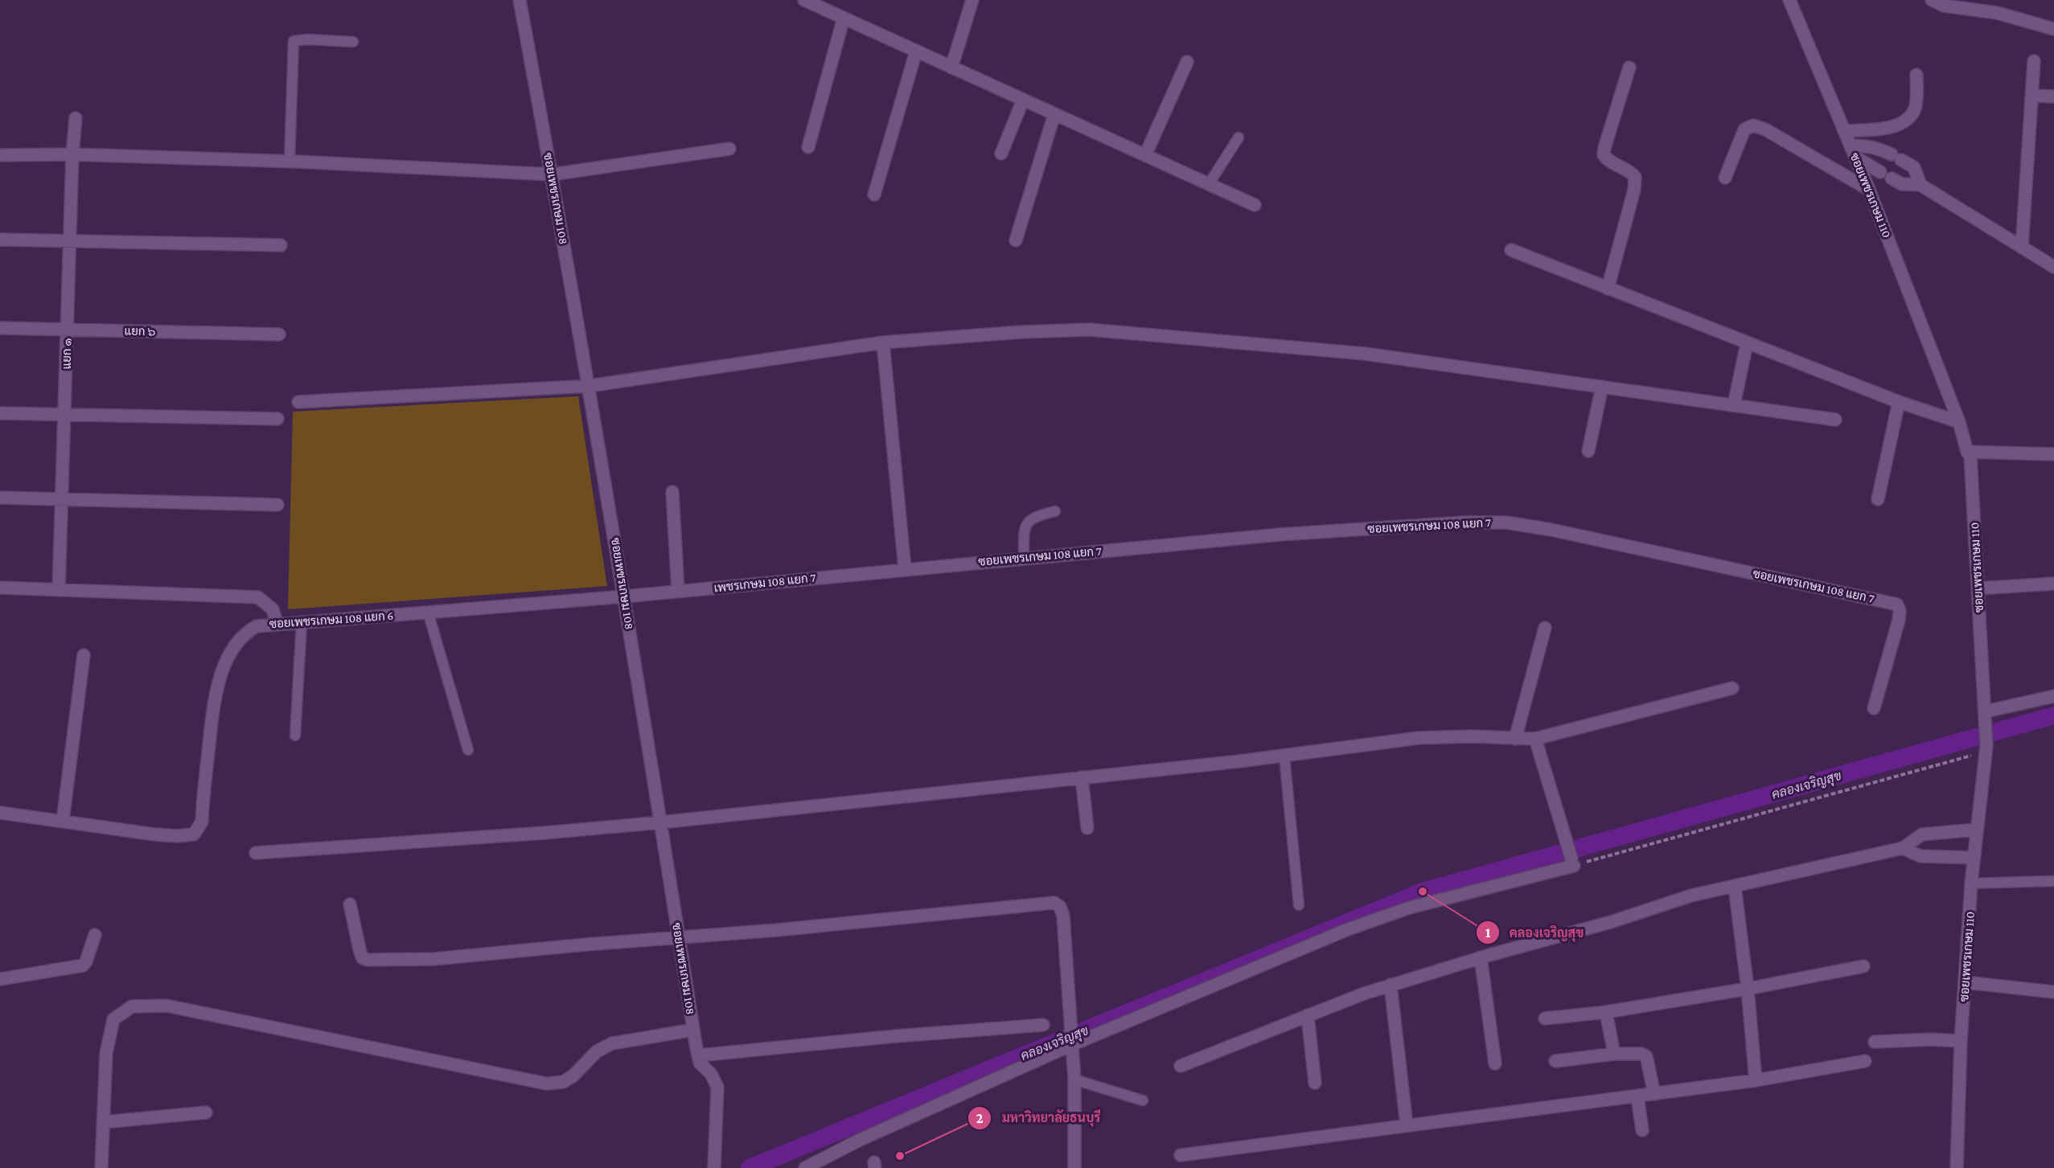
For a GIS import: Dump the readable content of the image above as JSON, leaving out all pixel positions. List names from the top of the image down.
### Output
{
  "streets": {
    "street": [
      "ซอยเพชรเกษม 110",
      "ซอยเพชรเกษม 108",
      "แยก ๖",
      "แยก ๑",
      "ซอยเพชรเกษม 108 แยก 7",
      "เพชรเกษม 108 แยก 7",
      "ซอยเพชรเกษม 108 แยก 6"
    ]
  },
  "crossings": [
    ["ซอยเพชรเกษม 108", "เพชรเกษม 108 แยก 7"],
    ["ซอยเพชรเกษม 108", "ซอยเพชรเกษม 108 แยก 6"],
    ["แยก ๖", "แยก ๑"],
    ["ซอยเพชรเกษม 108 แยก 7", "เพชรเกษม 108 แยก 7"],
    ["เพชรเกษม 108 แยก 7", "ซอยเพชรเกษม 108 แยก 6"]
  ],
  "water": ["คลองเจริญสุข"],
  "places": ["คลองเจริญสุข", "มหาวิทยาลัยธนบุรี"]
}
